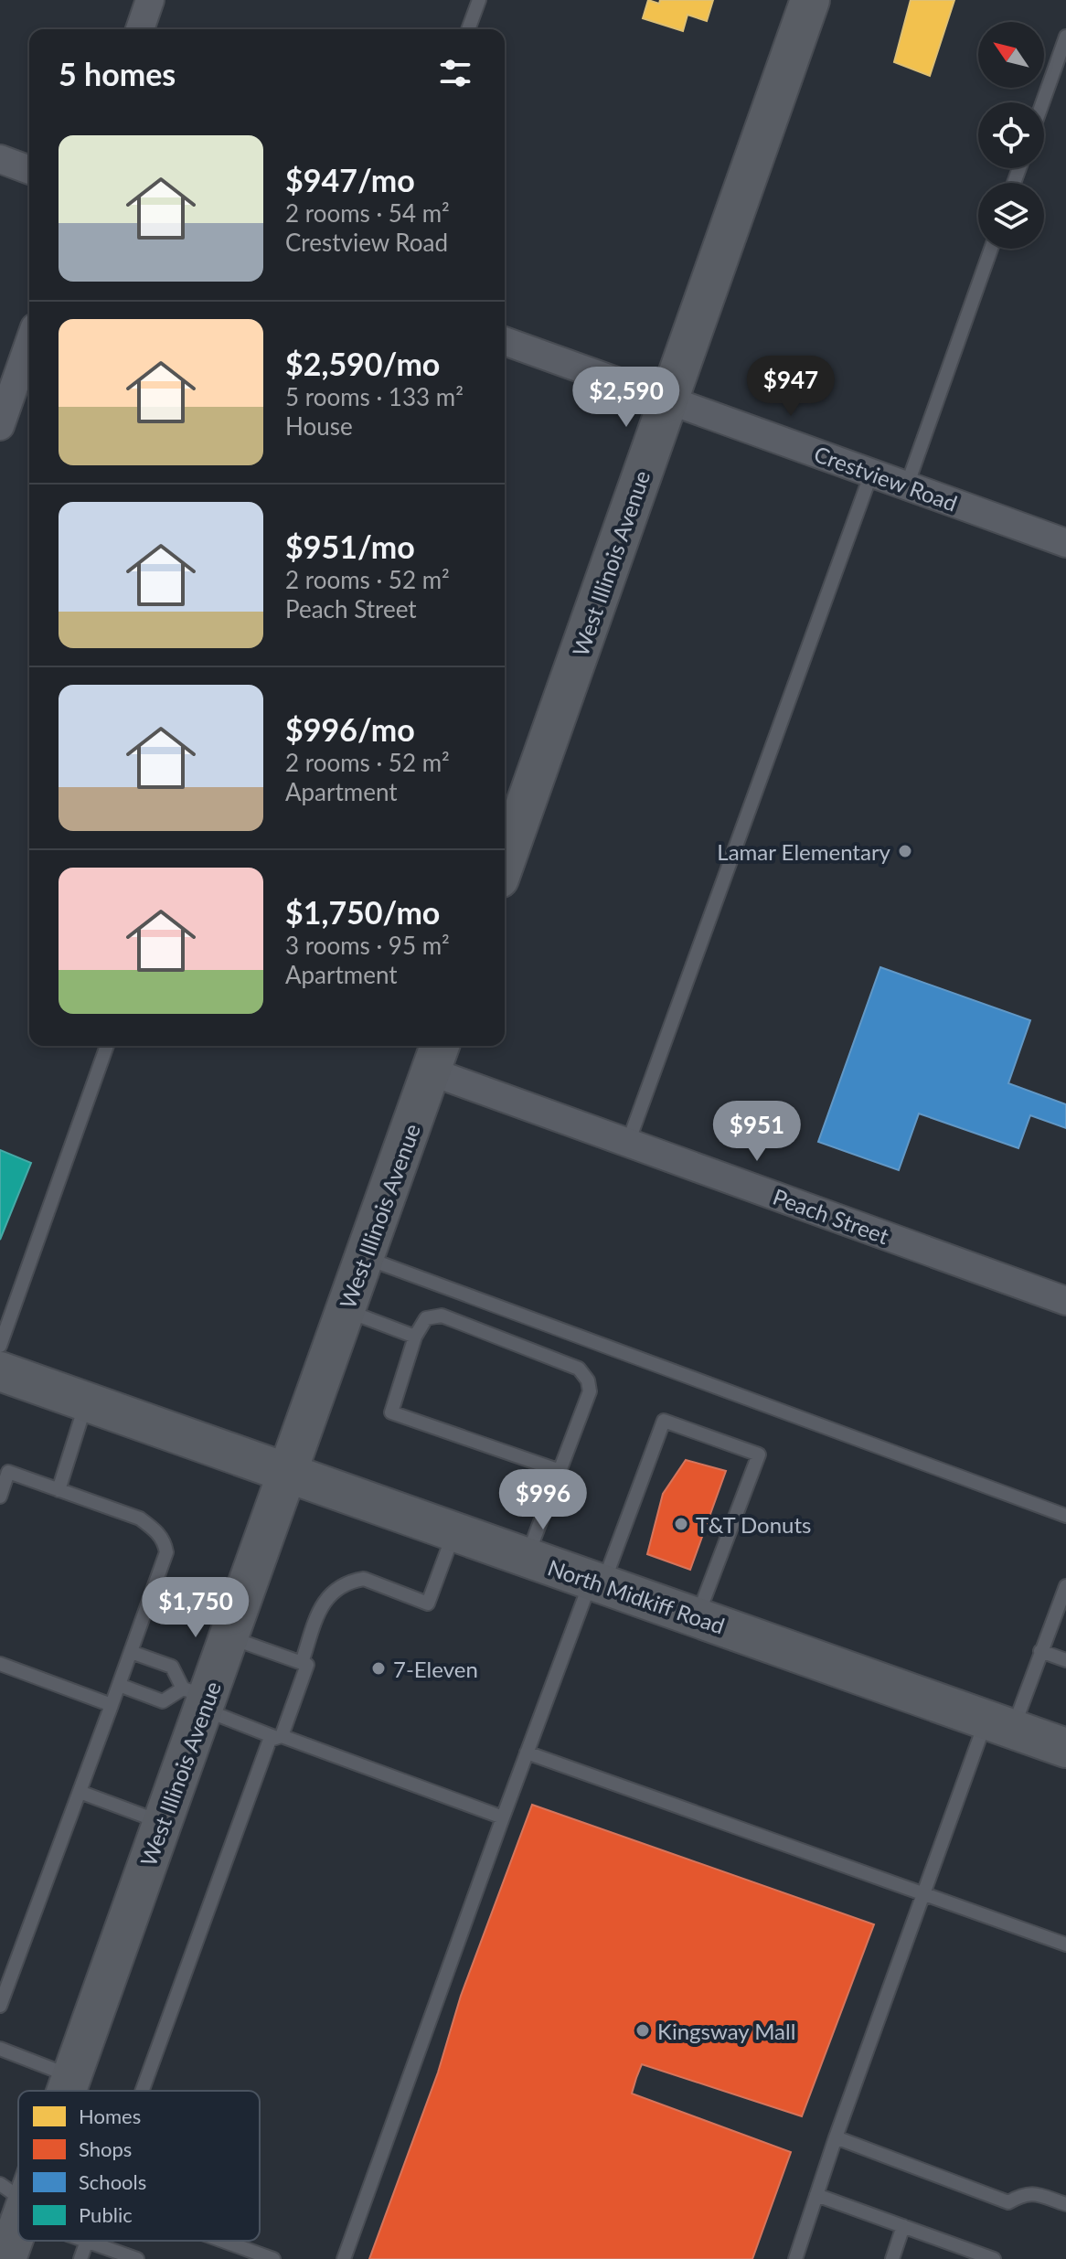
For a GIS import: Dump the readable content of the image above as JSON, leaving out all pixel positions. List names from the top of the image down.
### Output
{
  "streets": {
    "main road": ["West Illinois Avenue", "North Midkiff Road"],
    "street": ["Crestview Road", "Peach Street"]
  },
  "crossings": [
    ["Crestview Road", "West Illinois Avenue"],
    ["West Illinois Avenue", "Peach Street"],
    ["West Illinois Avenue", "North Midkiff Road"]
  ],
  "places": [
    "Lamar Elementary",
    "T&T Donuts",
    "7-Eleven",
    "Kingsway Mall"
  ],
  "legend": [
    "Homes",
    "Shops",
    "Schools",
    "Public"
  ],
  "north": "top left",
  "page": {
    "heading": "5 homes",
    "list": [
      {
        "name": "$947/mo",
        "note": "2 rooms · 54 m² · Crestview Road"
      },
      {
        "name": "$2,590/mo",
        "note": "5 rooms · 133 m² · House"
      },
      {
        "name": "$951/mo",
        "note": "2 rooms · 52 m² · Peach Street"
      },
      {
        "name": "$996/mo",
        "note": "2 rooms · 52 m² · Apartment"
      },
      {
        "name": "$1,750/mo",
        "note": "3 rooms · 95 m² · Apartment"
      }
    ],
    "price": [
      "$947",
      "$2,590",
      "$951",
      "$996",
      "$1,750"
    ]
  }
}
